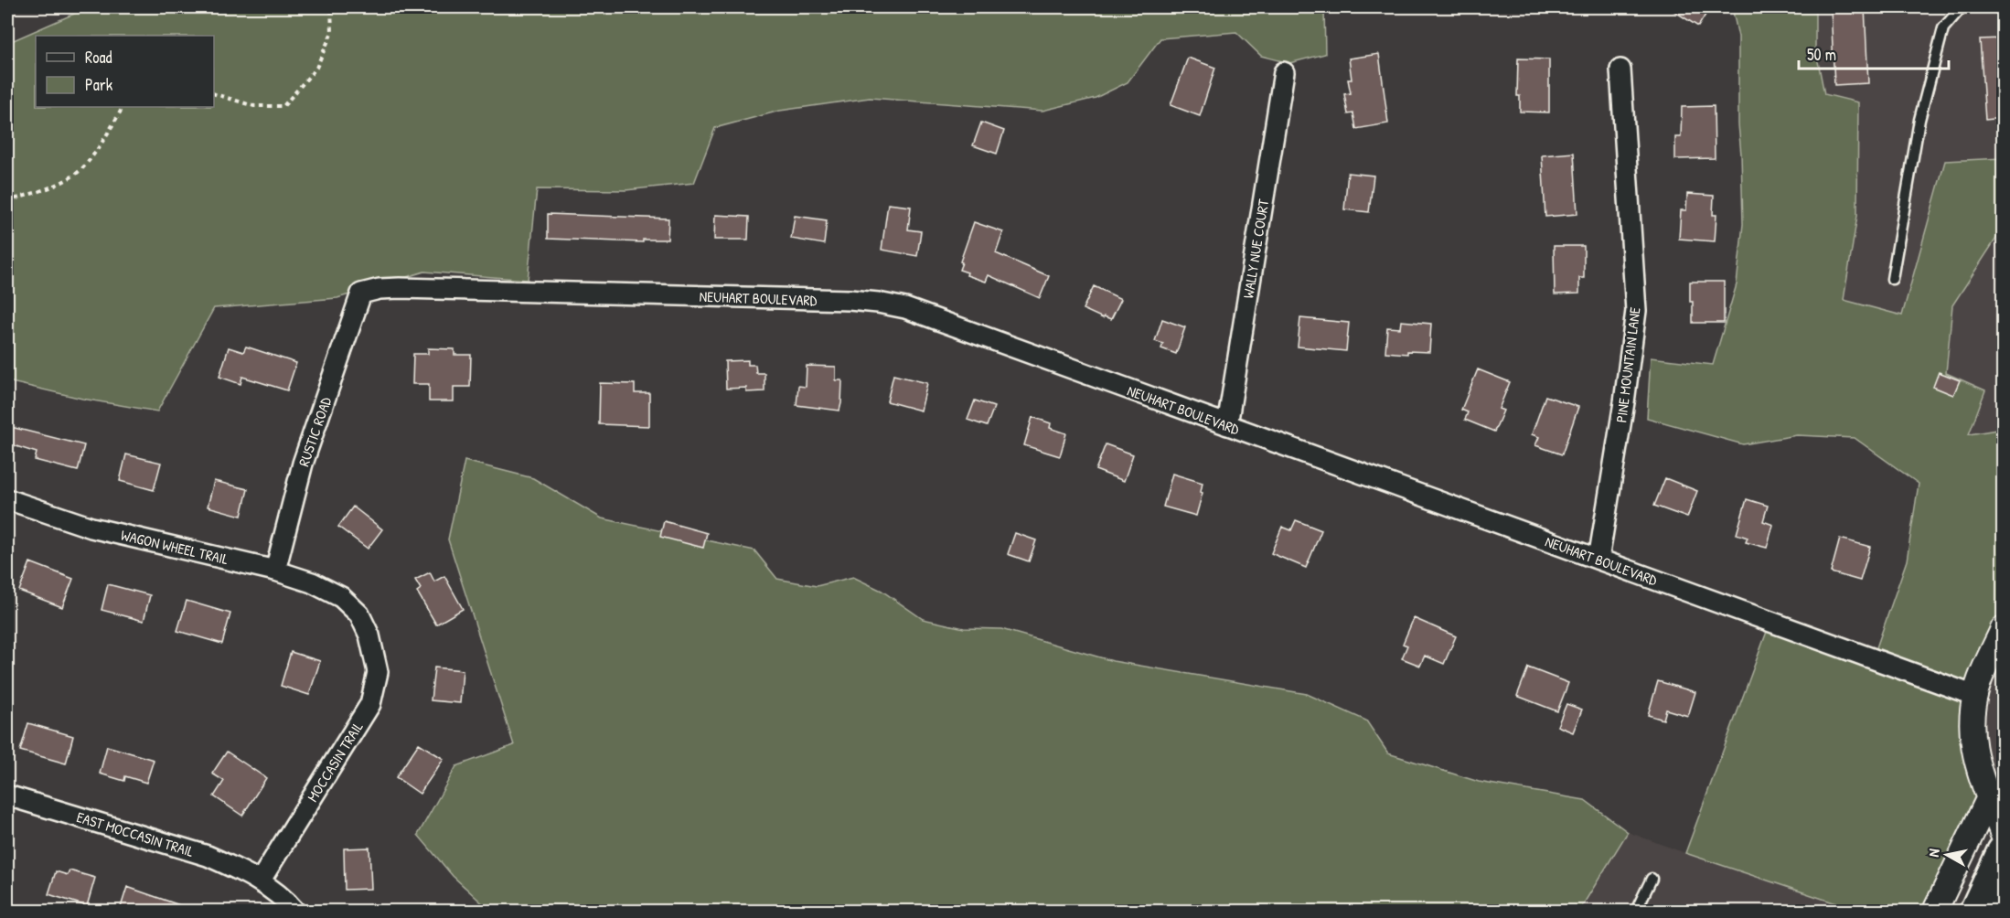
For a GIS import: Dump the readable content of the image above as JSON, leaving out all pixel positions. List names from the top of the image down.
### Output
{
  "streets": {
    "street": [
      "WALLY NUE COURT",
      "NEUHART BOULEVARD",
      "PINE MOUNTAIN LANE",
      "RUSTIC ROAD",
      "WAGON WHEEL TRAIL",
      "MOCCASIN TRAIL",
      "EAST MOCCASIN TRAIL"
    ]
  },
  "crossings": [
    ["WALLY NUE COURT", "NEUHART BOULEVARD"],
    ["NEUHART BOULEVARD", "PINE MOUNTAIN LANE"],
    ["NEUHART BOULEVARD", "RUSTIC ROAD"],
    ["RUSTIC ROAD", "WAGON WHEEL TRAIL"],
    ["WAGON WHEEL TRAIL", "MOCCASIN TRAIL"],
    ["MOCCASIN TRAIL", "EAST MOCCASIN TRAIL"]
  ],
  "legend": ["Road", "Park"],
  "scale_bar": "50 m",
  "north": "left"
}
